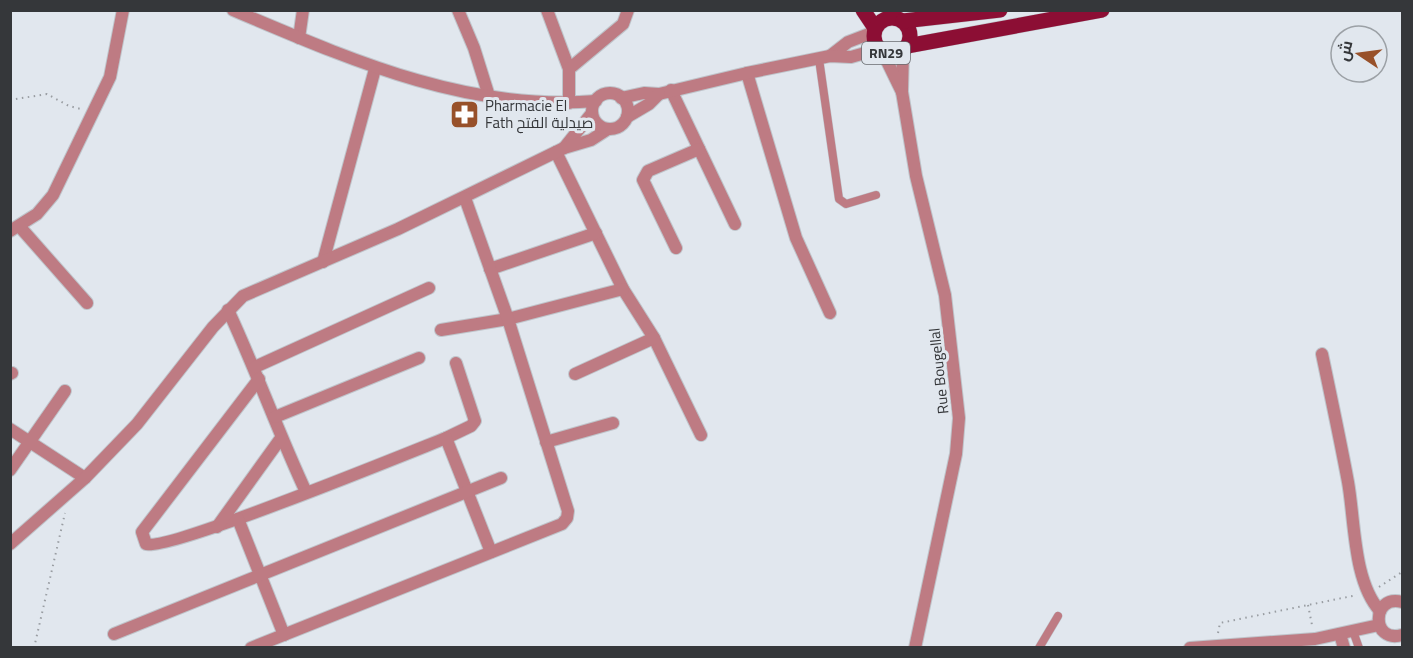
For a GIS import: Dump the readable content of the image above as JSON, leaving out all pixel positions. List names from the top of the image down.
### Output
{
  "streets": {
    "main road": ["RN29"],
    "street": ["Rue Bougellal"]
  },
  "crossings": [
    ["RN29", "Rue Bougellal"]
  ],
  "places": {
    "pharmacy": ["Pharmacie El Fath صيدلية الفتح"]
  },
  "north": "left"
}
